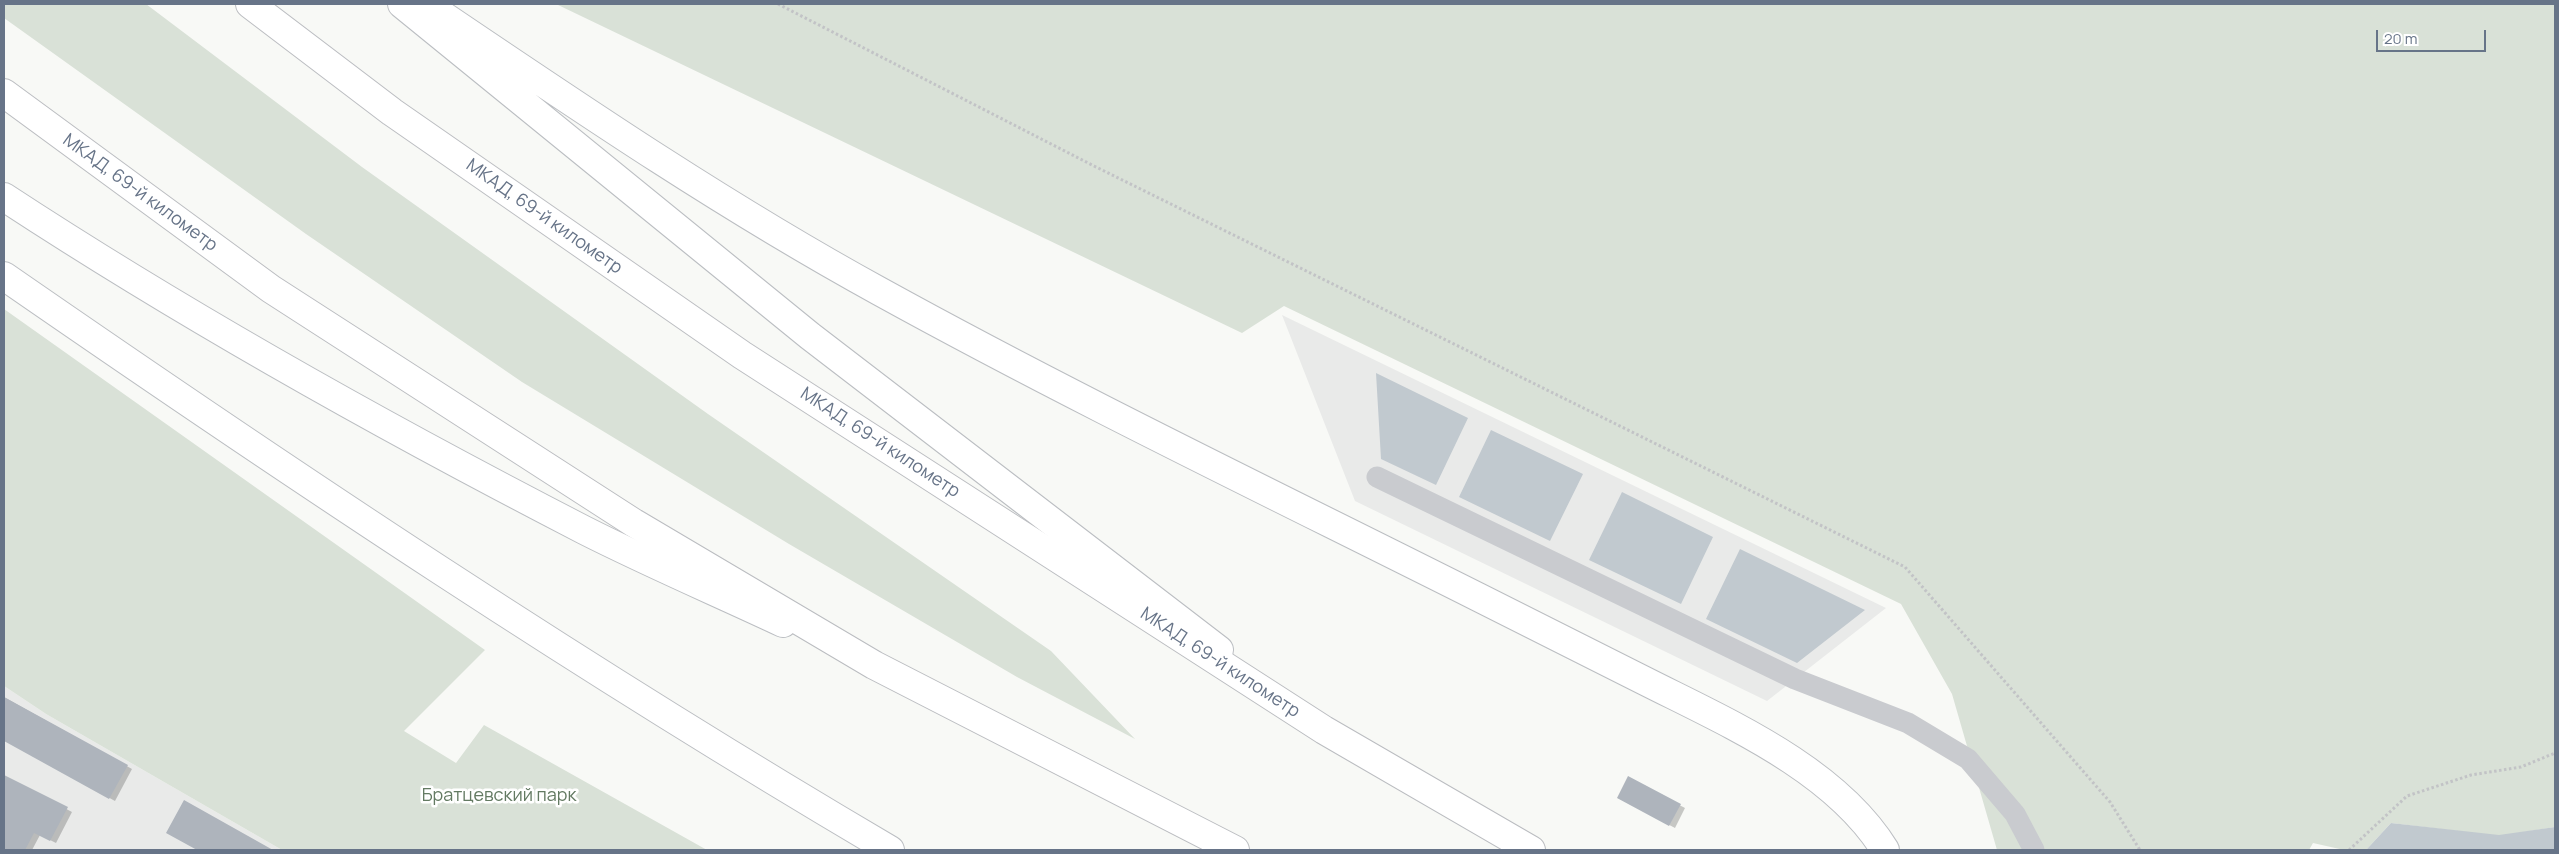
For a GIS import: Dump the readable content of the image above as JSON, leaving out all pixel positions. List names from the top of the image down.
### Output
{
  "streets": {
    "main road": ["МКАД, 69-й километр"]
  },
  "parks": ["Братцевский парк"],
  "scale_bar": "20 m"
}
